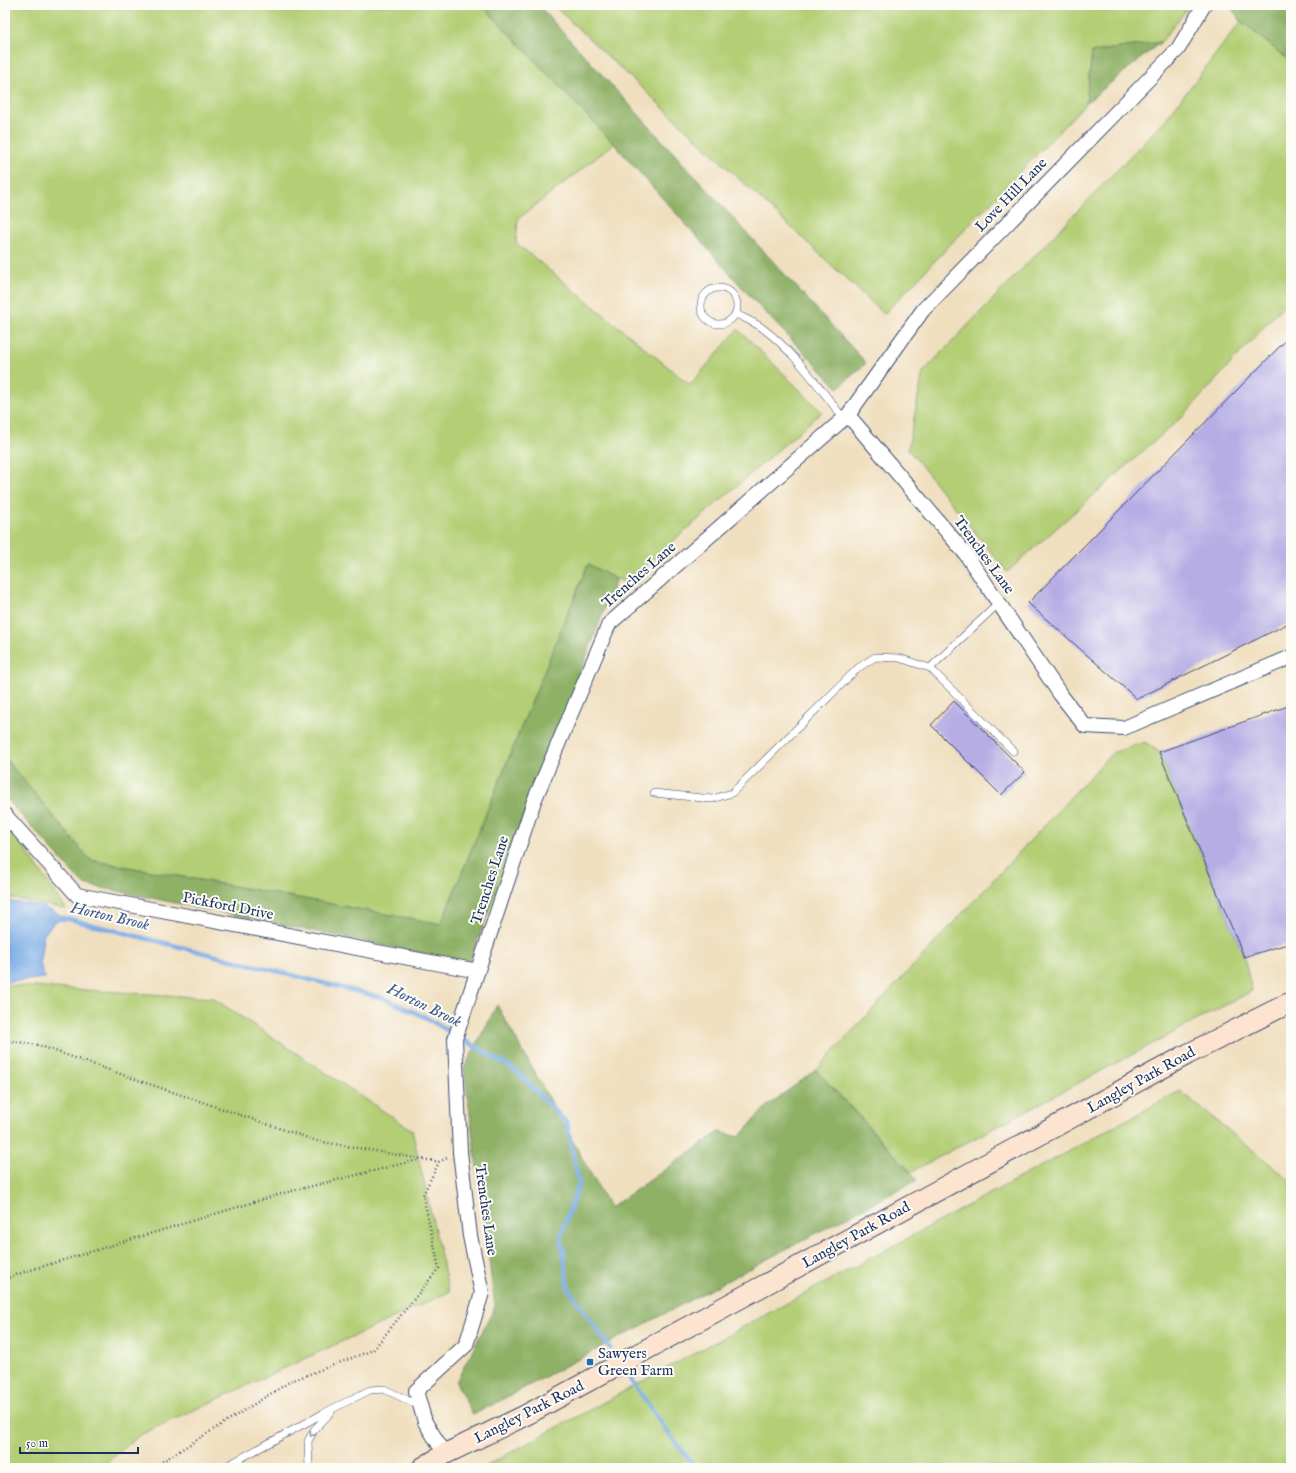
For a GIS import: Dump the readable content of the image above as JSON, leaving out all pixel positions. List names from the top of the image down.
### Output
{
  "streets": {
    "main road": ["Langley Park Road"],
    "street": ["Love Hill Lane", "Trenches Lane", "Pickford Drive"]
  },
  "crossings": [
    ["Love Hill Lane", "Trenches Lane"],
    ["Trenches Lane", "Pickford Drive"],
    ["Trenches Lane", "Langley Park Road"]
  ],
  "water": ["Horton Brook"],
  "places": {
    "transit": ["Sawyers Green Farm"]
  },
  "scale_bar": "50 m"
}
